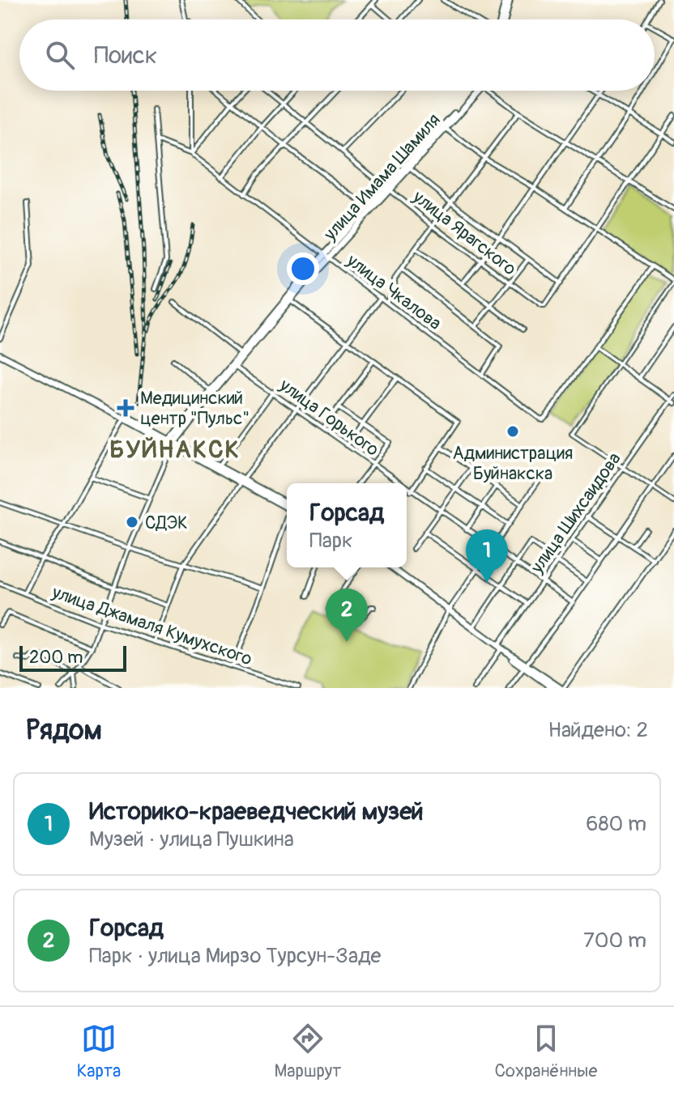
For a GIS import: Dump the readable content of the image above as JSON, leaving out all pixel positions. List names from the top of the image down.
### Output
{
  "streets": {
    "main road": ["улица Имама Шамиля"],
    "street": [
      "улица Ярагского",
      "улица Чкалова",
      "улица Горького",
      "улица Шихсаидова",
      "улица Джамаля Кумухского"
    ]
  },
  "crossings": [
    ["улица Имама Шамиля", "улица Ярагского"],
    ["улица Имама Шамиля", "улица Чкалова"],
    ["улица Имама Шамиля", "улица Горького"],
    ["улица Имама Шамиля", "улица Джамаля Кумухского"],
    ["улица Горького", "улица Шихсаидова"]
  ],
  "districts": ["БУЙНАКСК"],
  "places": {
    "health": ["Медицинский центр \"Пульс\""],
    "other": ["Администрация Буйнакска", "СДЭК"]
  },
  "scale_bar": "200 m",
  "page": {
    "search": "Поиск",
    "popup": ["Горсад", "Парк"],
    "pins": ["1", "2"],
    "scale": "200 m",
    "heading": ["Рядом", "Найдено: 2"],
    "list": [
      {
        "mark": "1",
        "name": "Историко-краеведческий музей",
        "note": "Музей · улица Пушкина",
        "value": "680 m"
      },
      {
        "mark": "2",
        "name": "Горсад",
        "note": "Парк · улица Мирзо Турсун-Заде",
        "value": "700 m"
      }
    ],
    "nav": ["Карта", "Маршрут", "Сохранённые"]
  }
}
